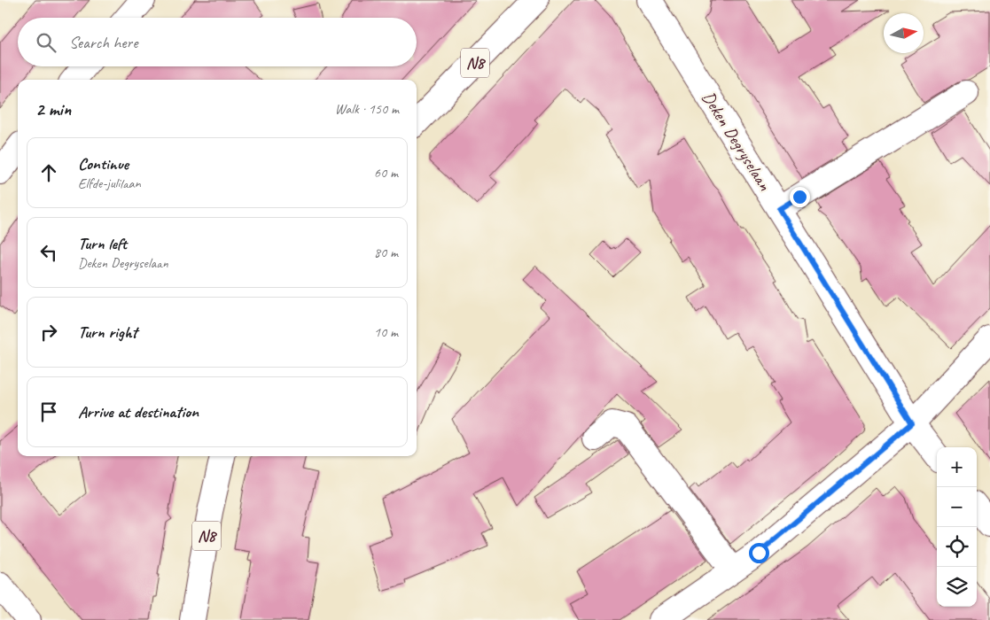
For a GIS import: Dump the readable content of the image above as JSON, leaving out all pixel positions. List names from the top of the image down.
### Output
{
  "streets": {
    "street": ["N8", "Deken Degryselaan"]
  },
  "north": "right",
  "page": {
    "search": "Search here",
    "heading": ["2 min", "Walk · 150 m"],
    "list": [
      ["Continue", "Elfde-julilaan", "60 m"],
      ["Turn left", "Deken Degryselaan", "80 m"],
      ["Turn right", "10 m"],
      "Arrive at destination"
    ],
    "map_buttons": ["+", "−"]
  }
}
